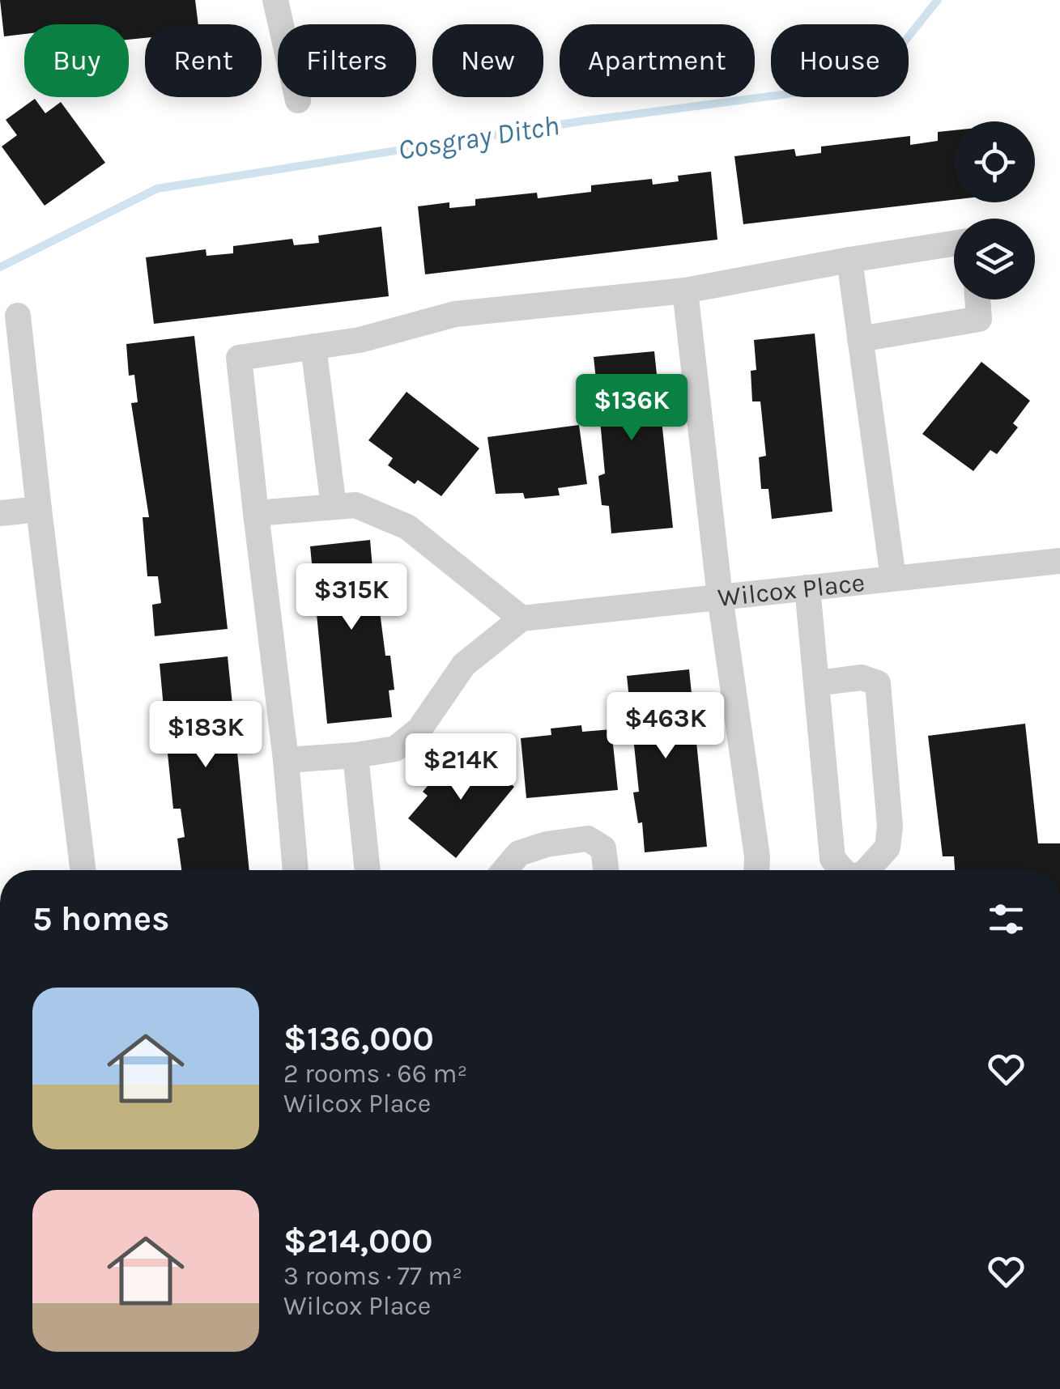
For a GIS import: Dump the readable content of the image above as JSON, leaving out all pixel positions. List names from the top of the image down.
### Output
{
  "streets": {
    "street": ["Wilcox Place"]
  },
  "water": ["Cosgray Ditch"],
  "page": {
    "chip": [
      "Buy",
      "Rent",
      "Filters",
      "New",
      "Apartment",
      "House"
    ],
    "price": [
      "$136K",
      "$315K",
      "$463K",
      "$183K",
      "$214K"
    ],
    "heading": "5 homes",
    "list": [
      {
        "name": "$136,000",
        "note": "2 rooms · 66 m² · Wilcox Place"
      },
      {
        "name": "$214,000",
        "note": "3 rooms · 77 m² · Wilcox Place"
      }
    ]
  }
}
